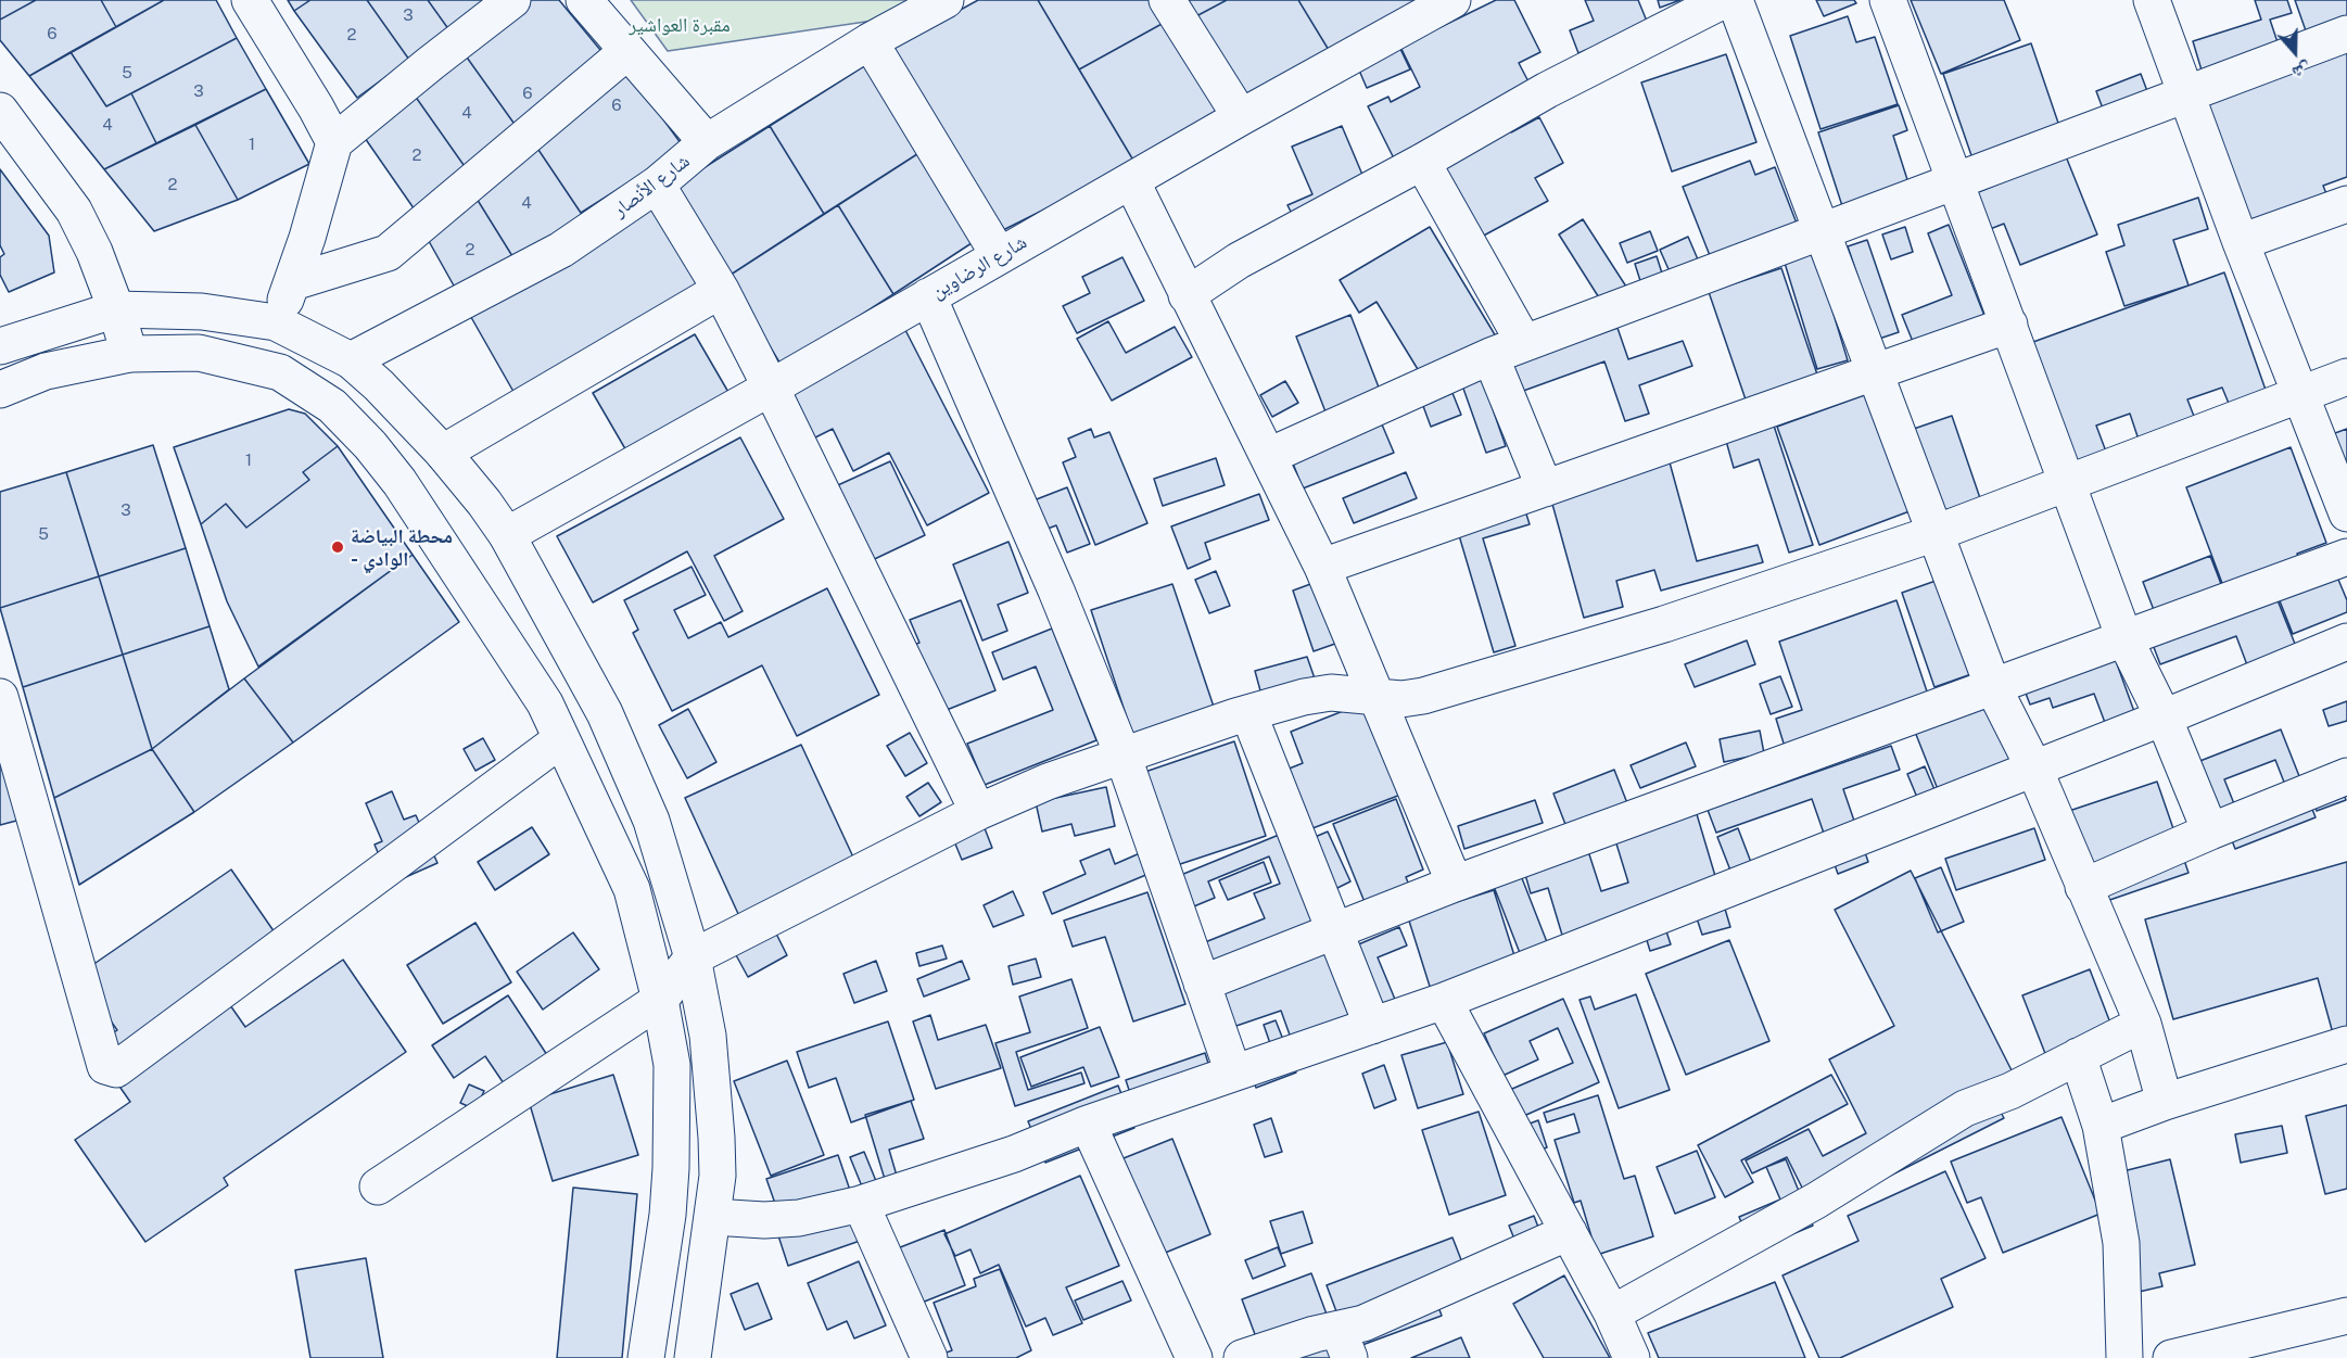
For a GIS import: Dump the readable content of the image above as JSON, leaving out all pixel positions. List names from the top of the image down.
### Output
{
  "streets": {
    "street": ["شارع الأنصار", "شارع الرضاوين"]
  },
  "parks": ["مقبرة العواشير"],
  "places": ["محطة البياضة - الوادي"],
  "house_numbers": [
    "3",
    "6",
    "2",
    "5",
    "3",
    "6",
    "6",
    "4",
    "4",
    "1",
    "2",
    "2",
    "4",
    "2",
    "1",
    "3",
    "5"
  ],
  "north": "bottom"
}
